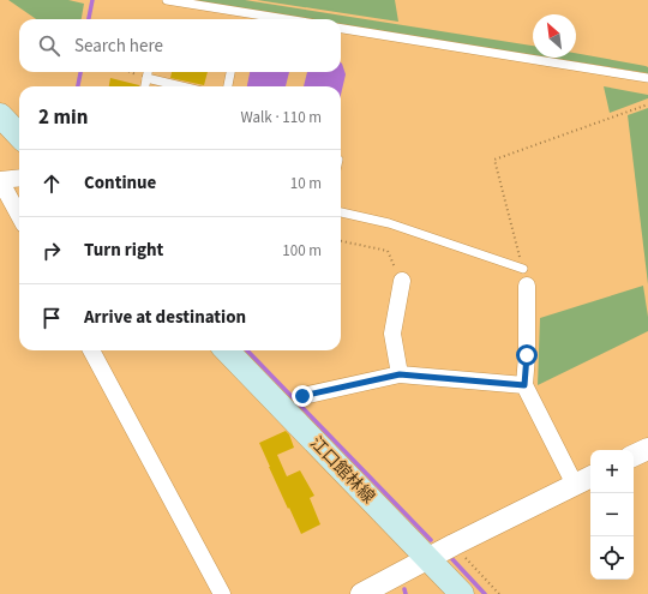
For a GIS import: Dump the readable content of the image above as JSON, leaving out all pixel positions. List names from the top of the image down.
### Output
{
  "streets": {
    "main road": ["江口館林線"]
  },
  "north": "top left",
  "page": {
    "search": "Search here",
    "heading": ["2 min", "Walk · 110 m"],
    "list": [
      ["Continue", "10 m"],
      ["Turn right", "100 m"],
      "Arrive at destination"
    ],
    "map_buttons": ["+", "−"]
  }
}
